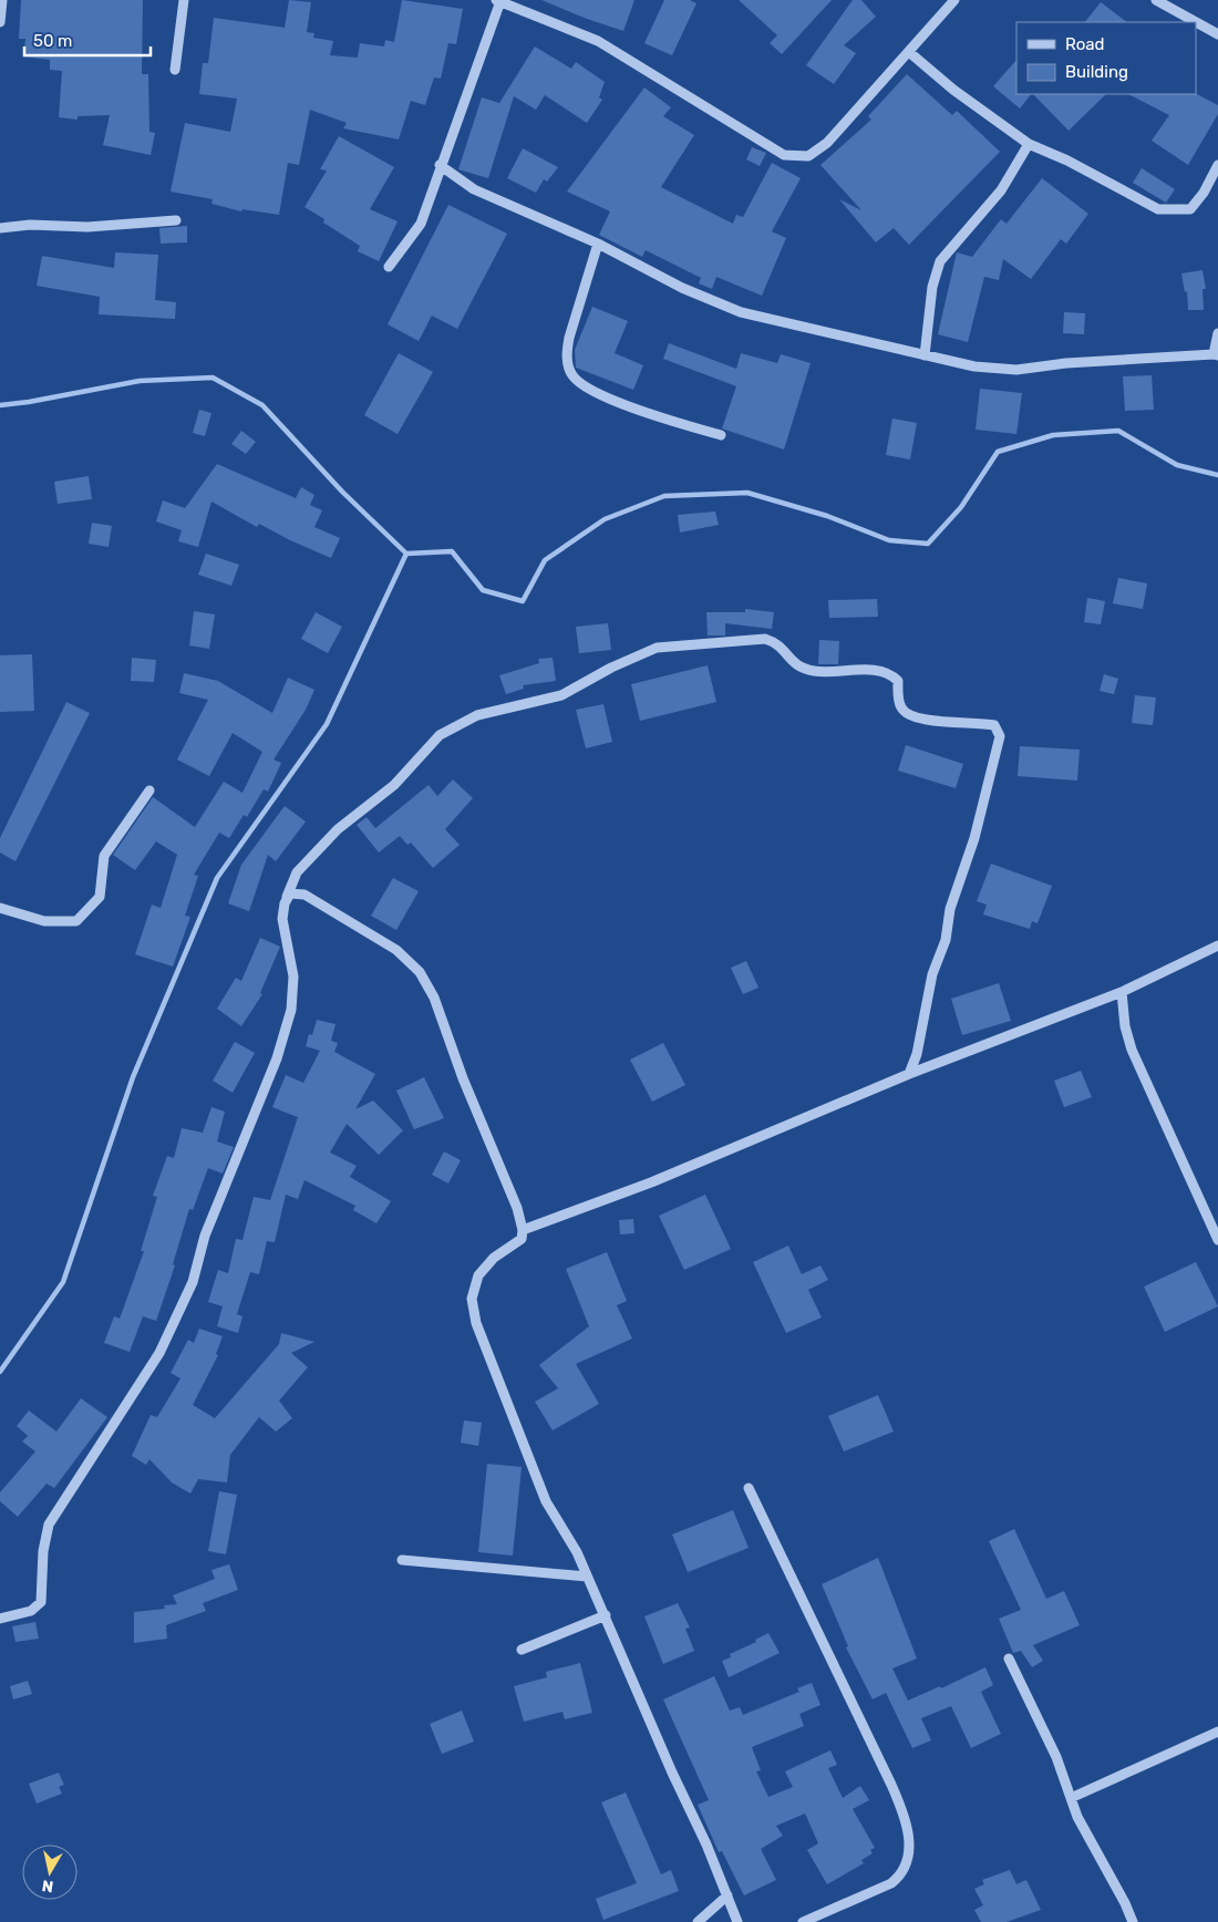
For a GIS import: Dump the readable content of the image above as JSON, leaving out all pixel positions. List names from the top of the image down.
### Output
{
  "legend": ["Road", "Building"],
  "scale_bar": "50 m",
  "north": "bottom"
}
